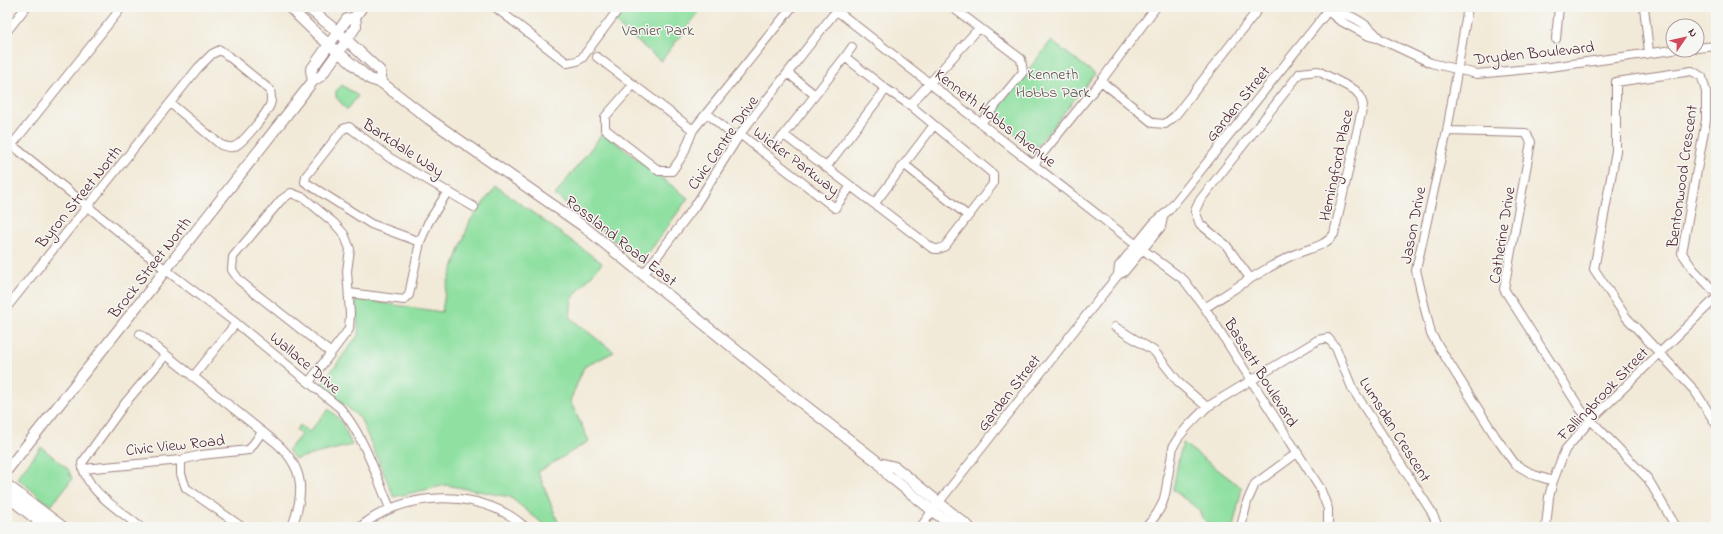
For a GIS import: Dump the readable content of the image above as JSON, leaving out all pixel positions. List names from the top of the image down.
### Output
{
  "streets": {
    "main road": ["Rossland Road East", "Brock Street North"],
    "street": [
      "Dryden Boulevard",
      "Garden Street",
      "Kenneth Hobbs Avenue",
      "Civic Centre Drive",
      "Barkdale Way",
      "Wicker Parkway",
      "Hemingford Place",
      "Bentonwood Crescent",
      "Byron Street North",
      "Jason Drive",
      "Catherine Drive",
      "Wallace Drive",
      "Bassett Boulevard",
      "Fallingbrook Street",
      "Lumsden Crescent",
      "Civic View Road"
    ]
  },
  "crossings": [
    ["Dryden Boulevard", "Garden Street"],
    ["Dryden Boulevard", "Jason Drive"],
    ["Garden Street", "Kenneth Hobbs Avenue"],
    ["Garden Street", "Rossland Road East"],
    ["Garden Street", "Bassett Boulevard"],
    ["Kenneth Hobbs Avenue", "Civic Centre Drive"],
    ["Kenneth Hobbs Avenue", "Bassett Boulevard"],
    ["Civic Centre Drive", "Wicker Parkway"],
    ["Civic Centre Drive", "Rossland Road East"],
    ["Hemingford Place", "Bassett Boulevard"],
    ["Bentonwood Crescent", "Fallingbrook Street"],
    ["Byron Street North", "Wallace Drive"],
    ["Jason Drive", "Catherine Drive"],
    ["Jason Drive", "Fallingbrook Street"],
    ["Catherine Drive", "Fallingbrook Street"],
    ["Rossland Road East", "Brock Street North"],
    ["Brock Street North", "Wallace Drive"],
    ["Bassett Boulevard", "Lumsden Crescent"]
  ],
  "parks": ["Vanier Park", "Kenneth Hobbs Park"],
  "north": "top right"
}
